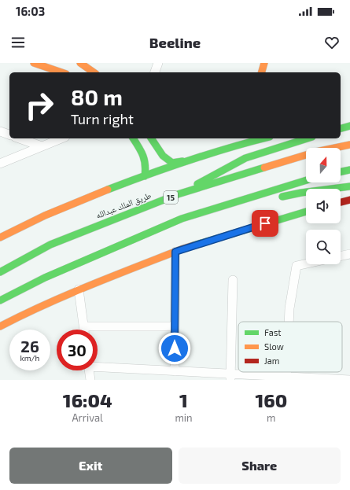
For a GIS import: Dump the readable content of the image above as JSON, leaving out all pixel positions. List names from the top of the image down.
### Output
{
  "streets": {
    "main road": ["15", "طريق الملك عبدالله"]
  },
  "legend": ["Fast", "Slow", "Jam"],
  "north": "top",
  "page": {
    "status": "16:03",
    "header": "Beeline",
    "turn": ["80 m", "Turn right"],
    "speed": "26 km/h",
    "limit": "30",
    "eta": [
      "16:04",
      "Arrival",
      "1",
      "min",
      "160",
      "m"
    ],
    "buttons": ["Exit", "Share"]
  }
}
